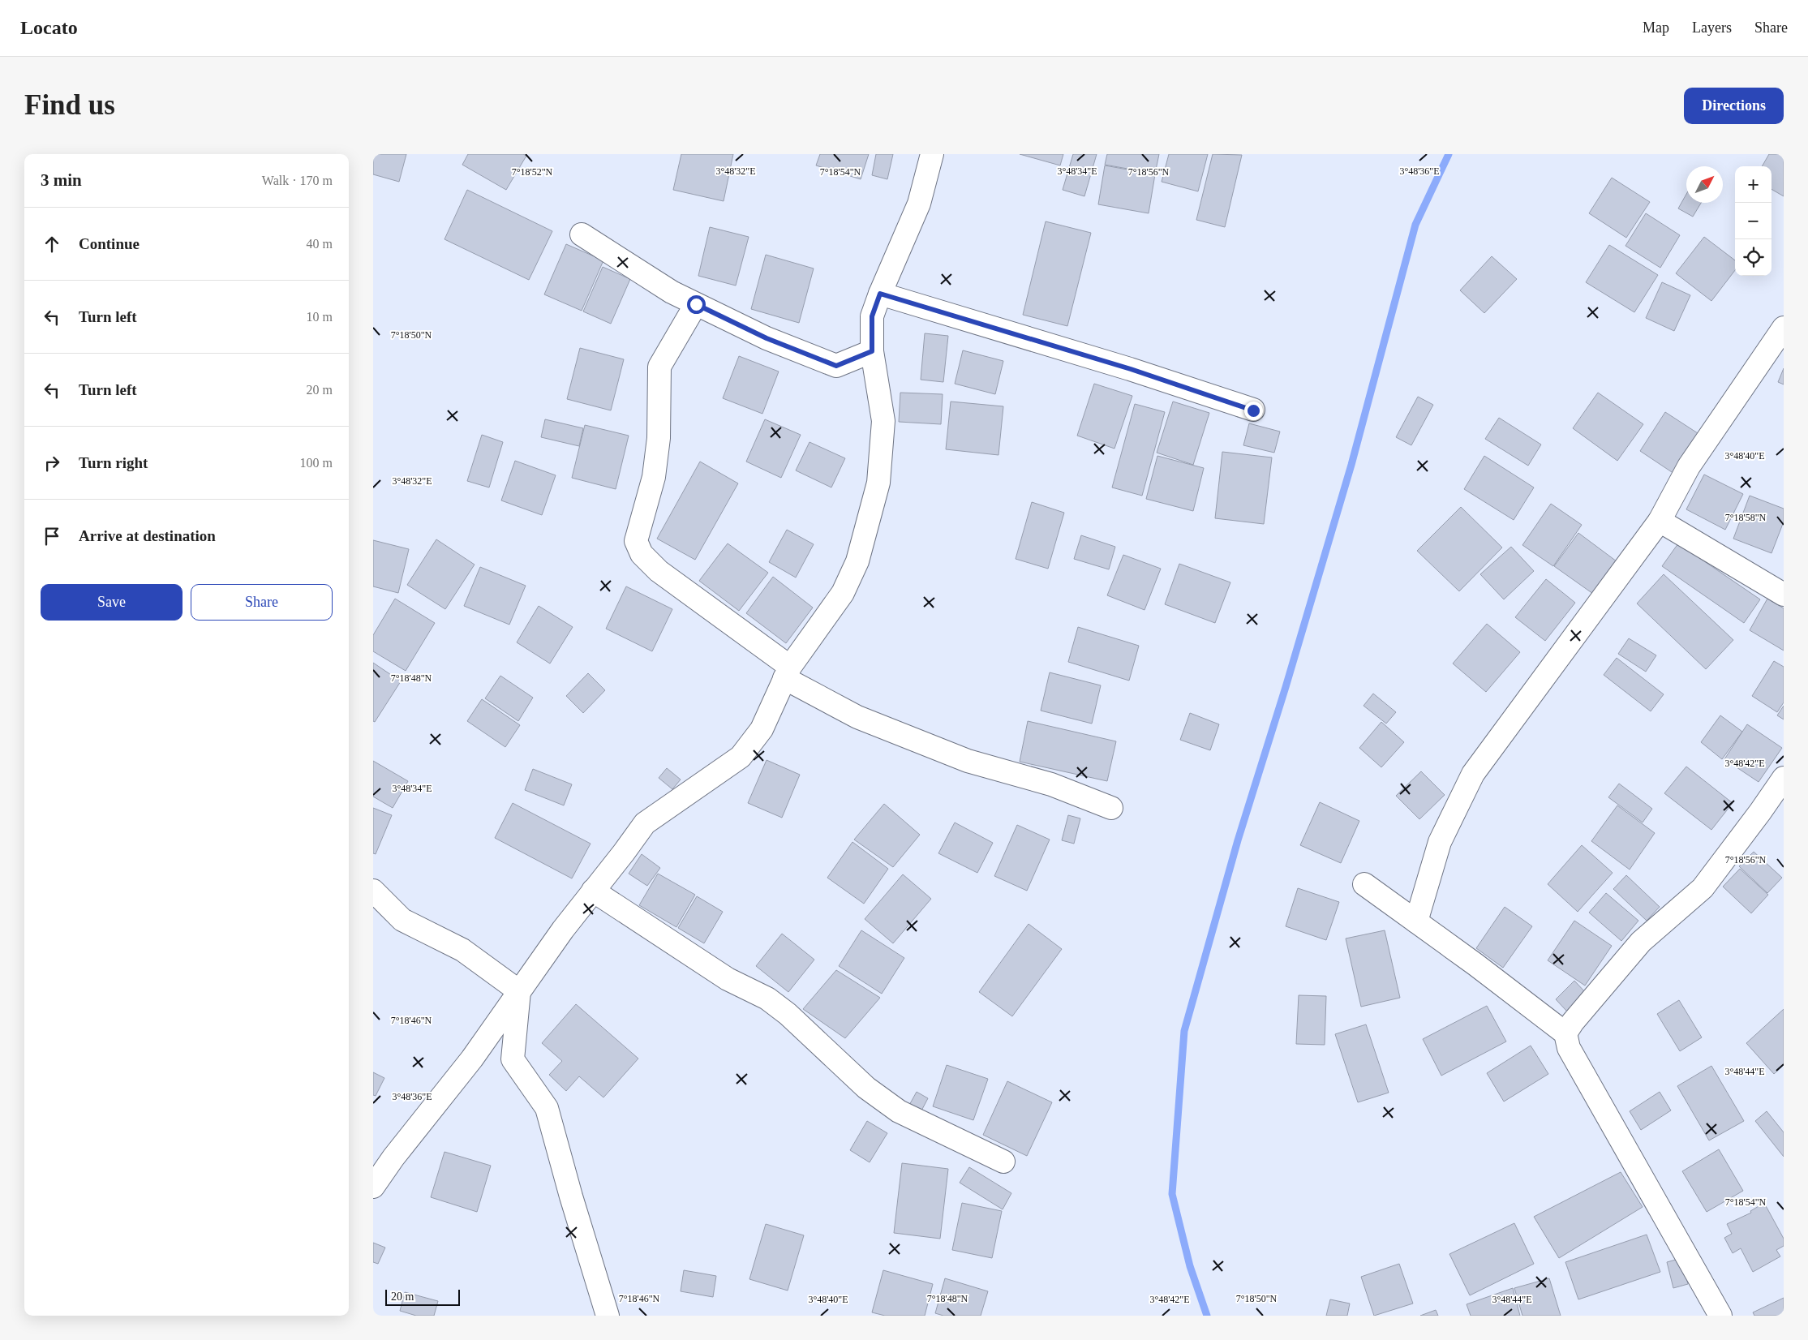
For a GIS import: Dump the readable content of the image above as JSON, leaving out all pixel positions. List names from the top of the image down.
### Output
{
  "scale_bar": "20 m",
  "north": "top right",
  "page": {
    "header": "Locato",
    "nav": ["Map", "Layers", "Share"],
    "buttons": [
      "Directions",
      ["Save", "Share"]
    ],
    "title": "Find us",
    "heading": ["3 min", "Walk · 170 m"],
    "map_buttons": ["+", "−"],
    "list": [
      ["Continue", "40 m"],
      ["Turn left", "10 m"],
      ["Turn left", "20 m"],
      ["Turn right", "100 m"],
      "Arrive at destination"
    ],
    "scale": "20 m"
  },
  "coordinates": [
    "3°48'32\"E",
    "3°48'34\"E",
    "3°48'36\"E",
    "7°18'52\"N",
    "7°18'54\"N",
    "7°18'56\"N",
    "7°18'50\"N",
    "3°48'40\"E",
    "7°18'58\"N",
    "7°18'48\"N",
    "3°48'42\"E",
    "7°18'46\"N",
    "3°48'44\"E"
  ]
}
